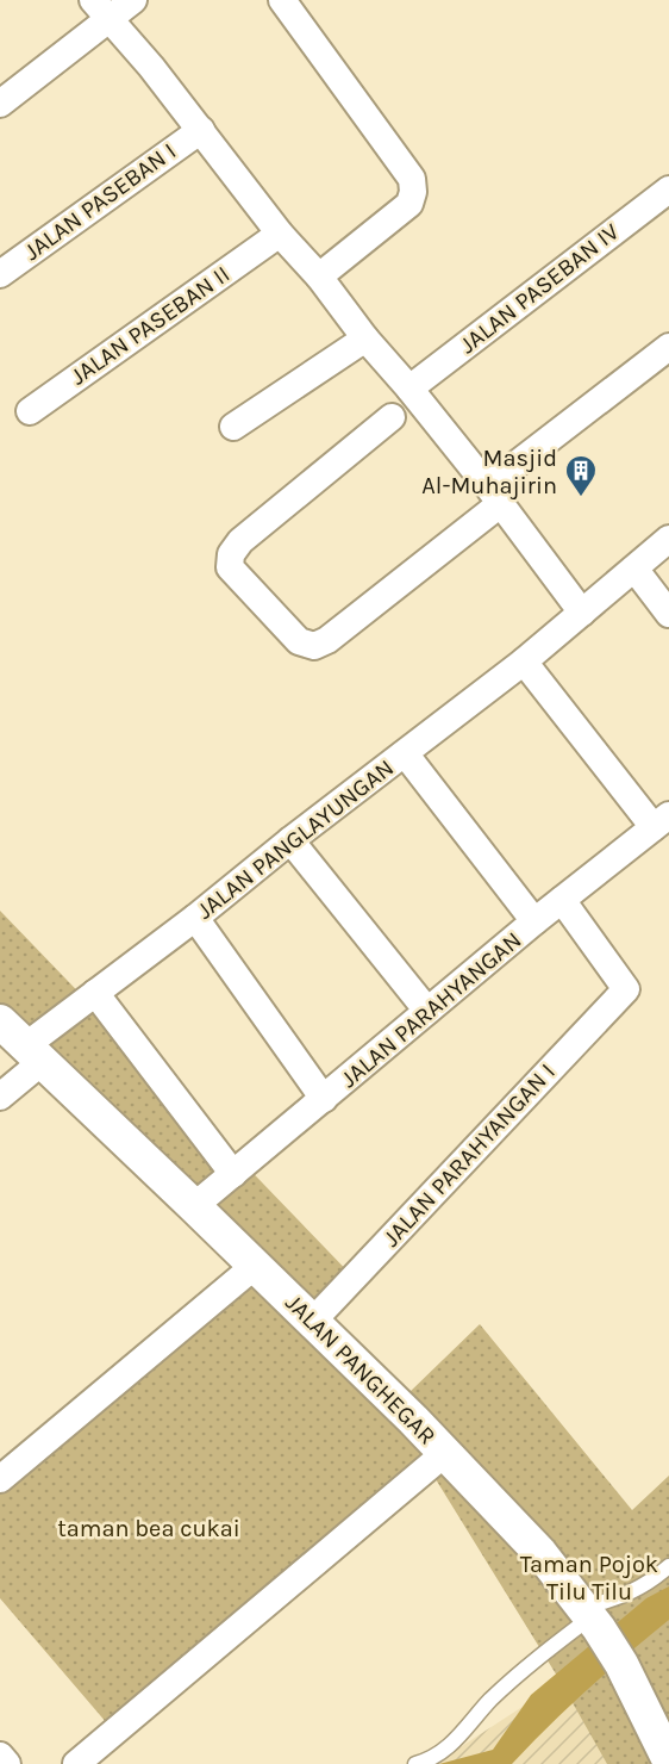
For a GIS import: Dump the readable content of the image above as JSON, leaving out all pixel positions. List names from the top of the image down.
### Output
{
  "streets": {
    "street": [
      "JALAN PASEBAN I",
      "JALAN PASEBAN IV",
      "JALAN PASEBAN II",
      "JALAN PANGLAYUNGAN",
      "JALAN PARAHYANGAN",
      "JALAN PARAHYANGAN I",
      "JALAN PANGHEGAR"
    ]
  },
  "crossings": [
    ["JALAN PANGLAYUNGAN", "JALAN PANGHEGAR"],
    ["JALAN PARAHYANGAN", "JALAN PARAHYANGAN I"],
    ["JALAN PARAHYANGAN", "JALAN PANGHEGAR"],
    ["JALAN PARAHYANGAN I", "JALAN PANGHEGAR"]
  ],
  "parks": ["taman bea cukai", "Taman Pojok Tilu Tilu"],
  "places": {
    "building": ["Masjid Al-Muhajirin"]
  }
}
